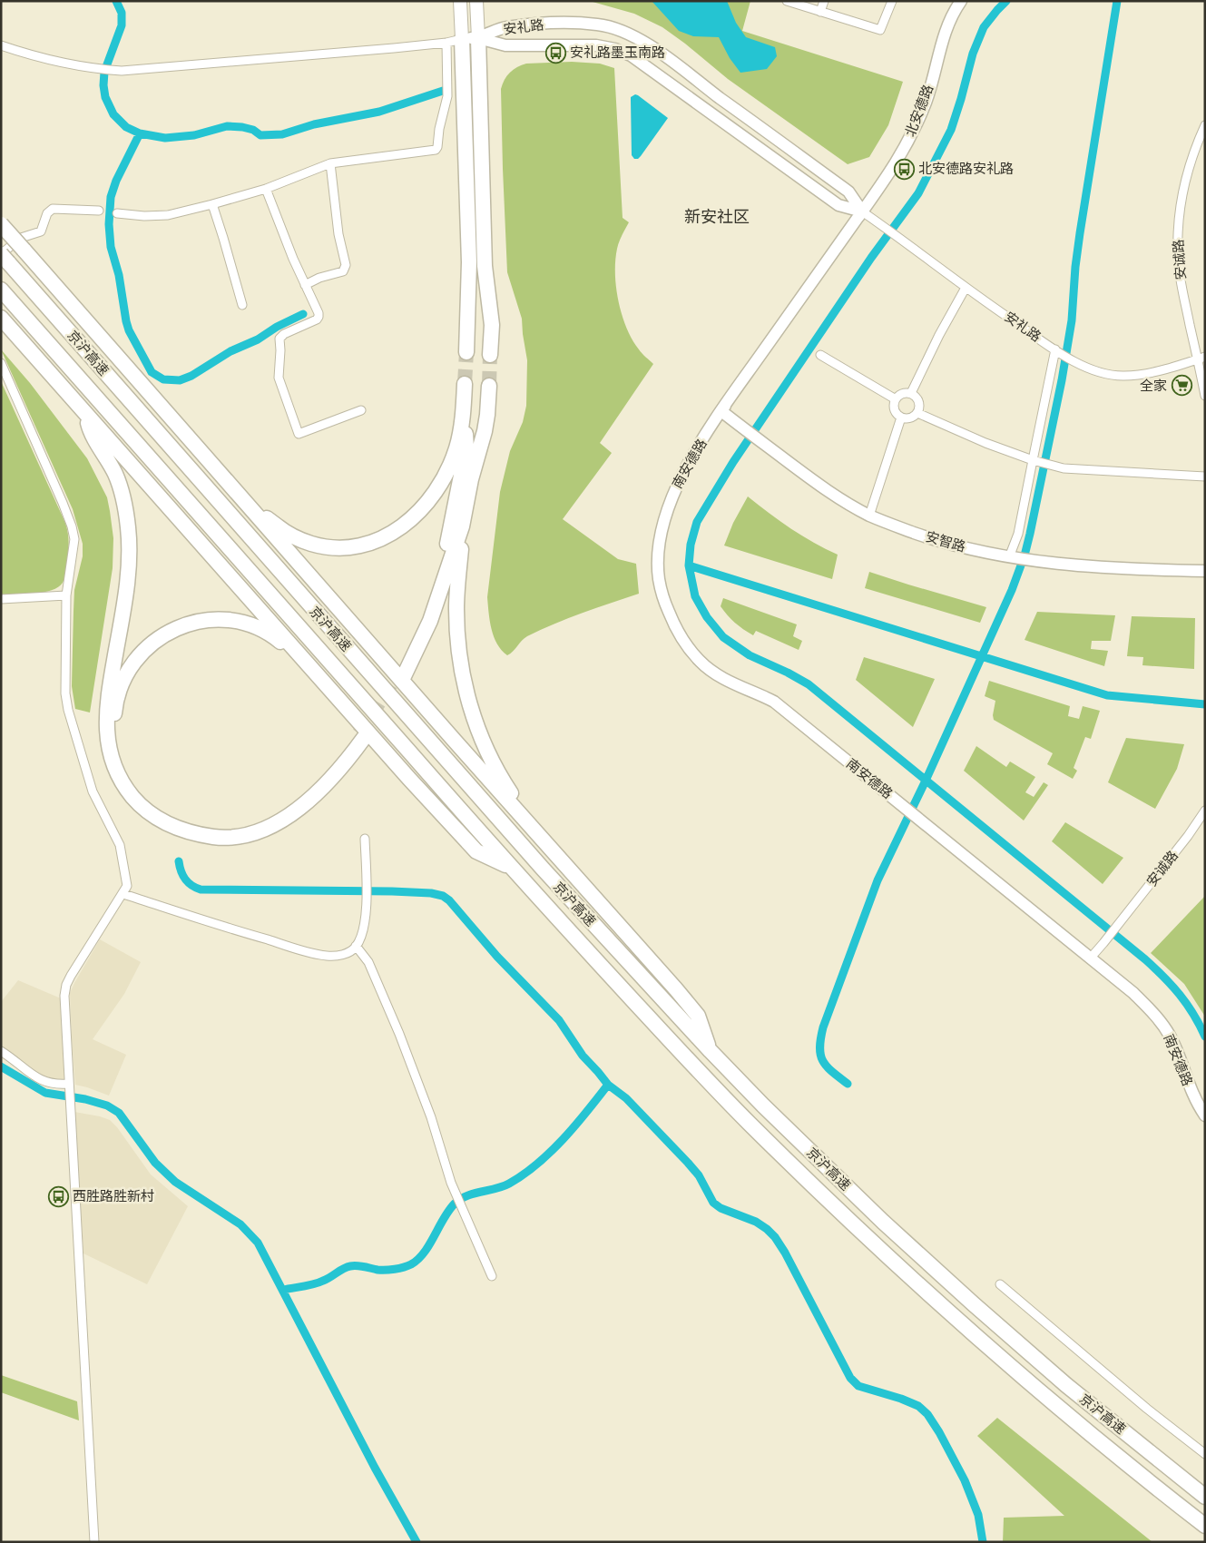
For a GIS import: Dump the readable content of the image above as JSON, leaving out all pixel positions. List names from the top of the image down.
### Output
{
  "streets": {
    "highway": ["京沪高速"],
    "street": [
      "安礼路",
      "北安德路",
      "安诚路",
      "南安德路",
      "安智路"
    ]
  },
  "crossings": [
    ["安礼路", "北安德路"],
    ["安礼路", "安诚路"],
    ["安礼路", "南安德路"],
    ["北安德路", "南安德路"],
    ["安诚路", "南安德路"],
    ["南安德路", "安智路"]
  ],
  "districts": ["新安社区"],
  "places": {
    "bus stop": ["安礼路墨玉南路", "北安德路安礼路", "西胜路胜新村"],
    "supermarket": ["全家"]
  }
}
